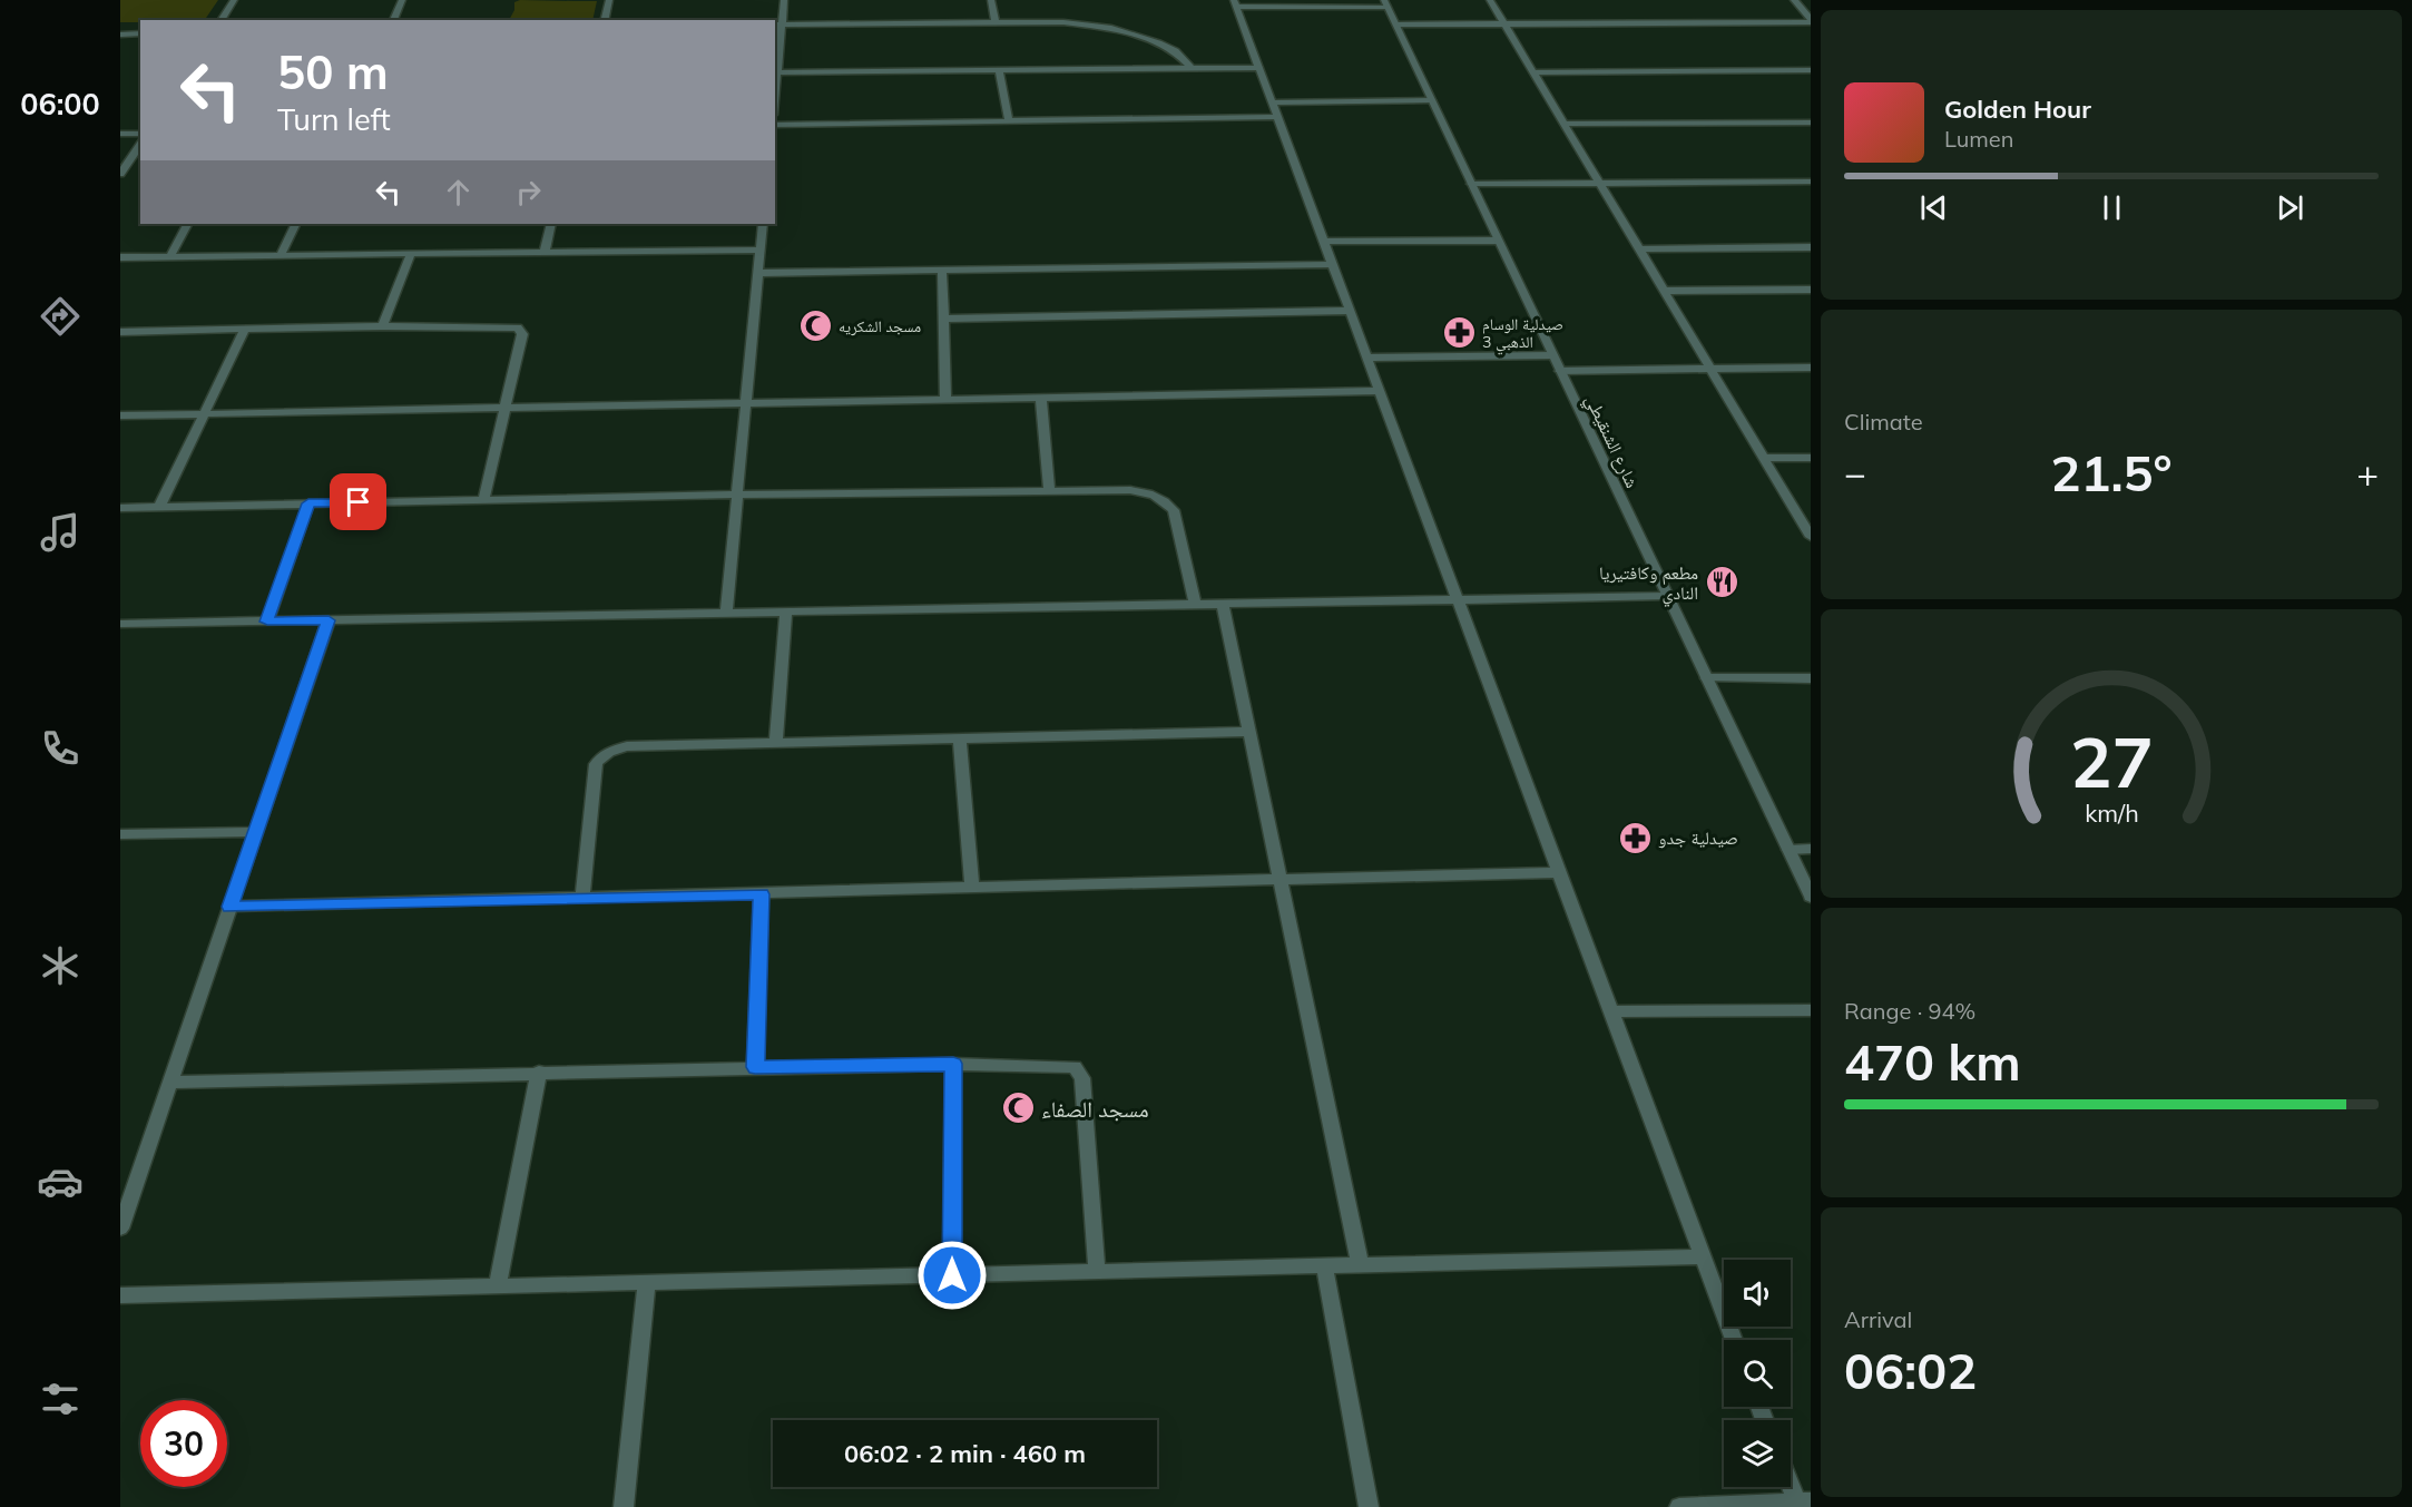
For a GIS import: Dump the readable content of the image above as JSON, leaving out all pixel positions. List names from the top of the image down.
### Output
{
  "streets": {
    "street": ["شارع الشنقيطي"]
  },
  "places": {
    "mosque": ["مسجد الشكريه", "مسجد الصفاء"],
    "pharmacy": ["صيدلية الوسام الذهبي 3", "صيدلية جدو"],
    "restaurant": ["مطعم وكافتيريا النادي"]
  },
  "page": {
    "tabs": "06:00",
    "turn": ["50 m", "Turn left"],
    "song": ["Golden Hour", "Lumen"],
    "tile": [
      "Climate",
      ["Range · 94%", "470 km"],
      ["Arrival", "06:02"]
    ],
    "heat": ["−", "21.5°", "+"],
    "limit": "30",
    "trip": "06:02 · 2 min · 460 m",
    "gauge": ["27", "km/h"]
  }
}
